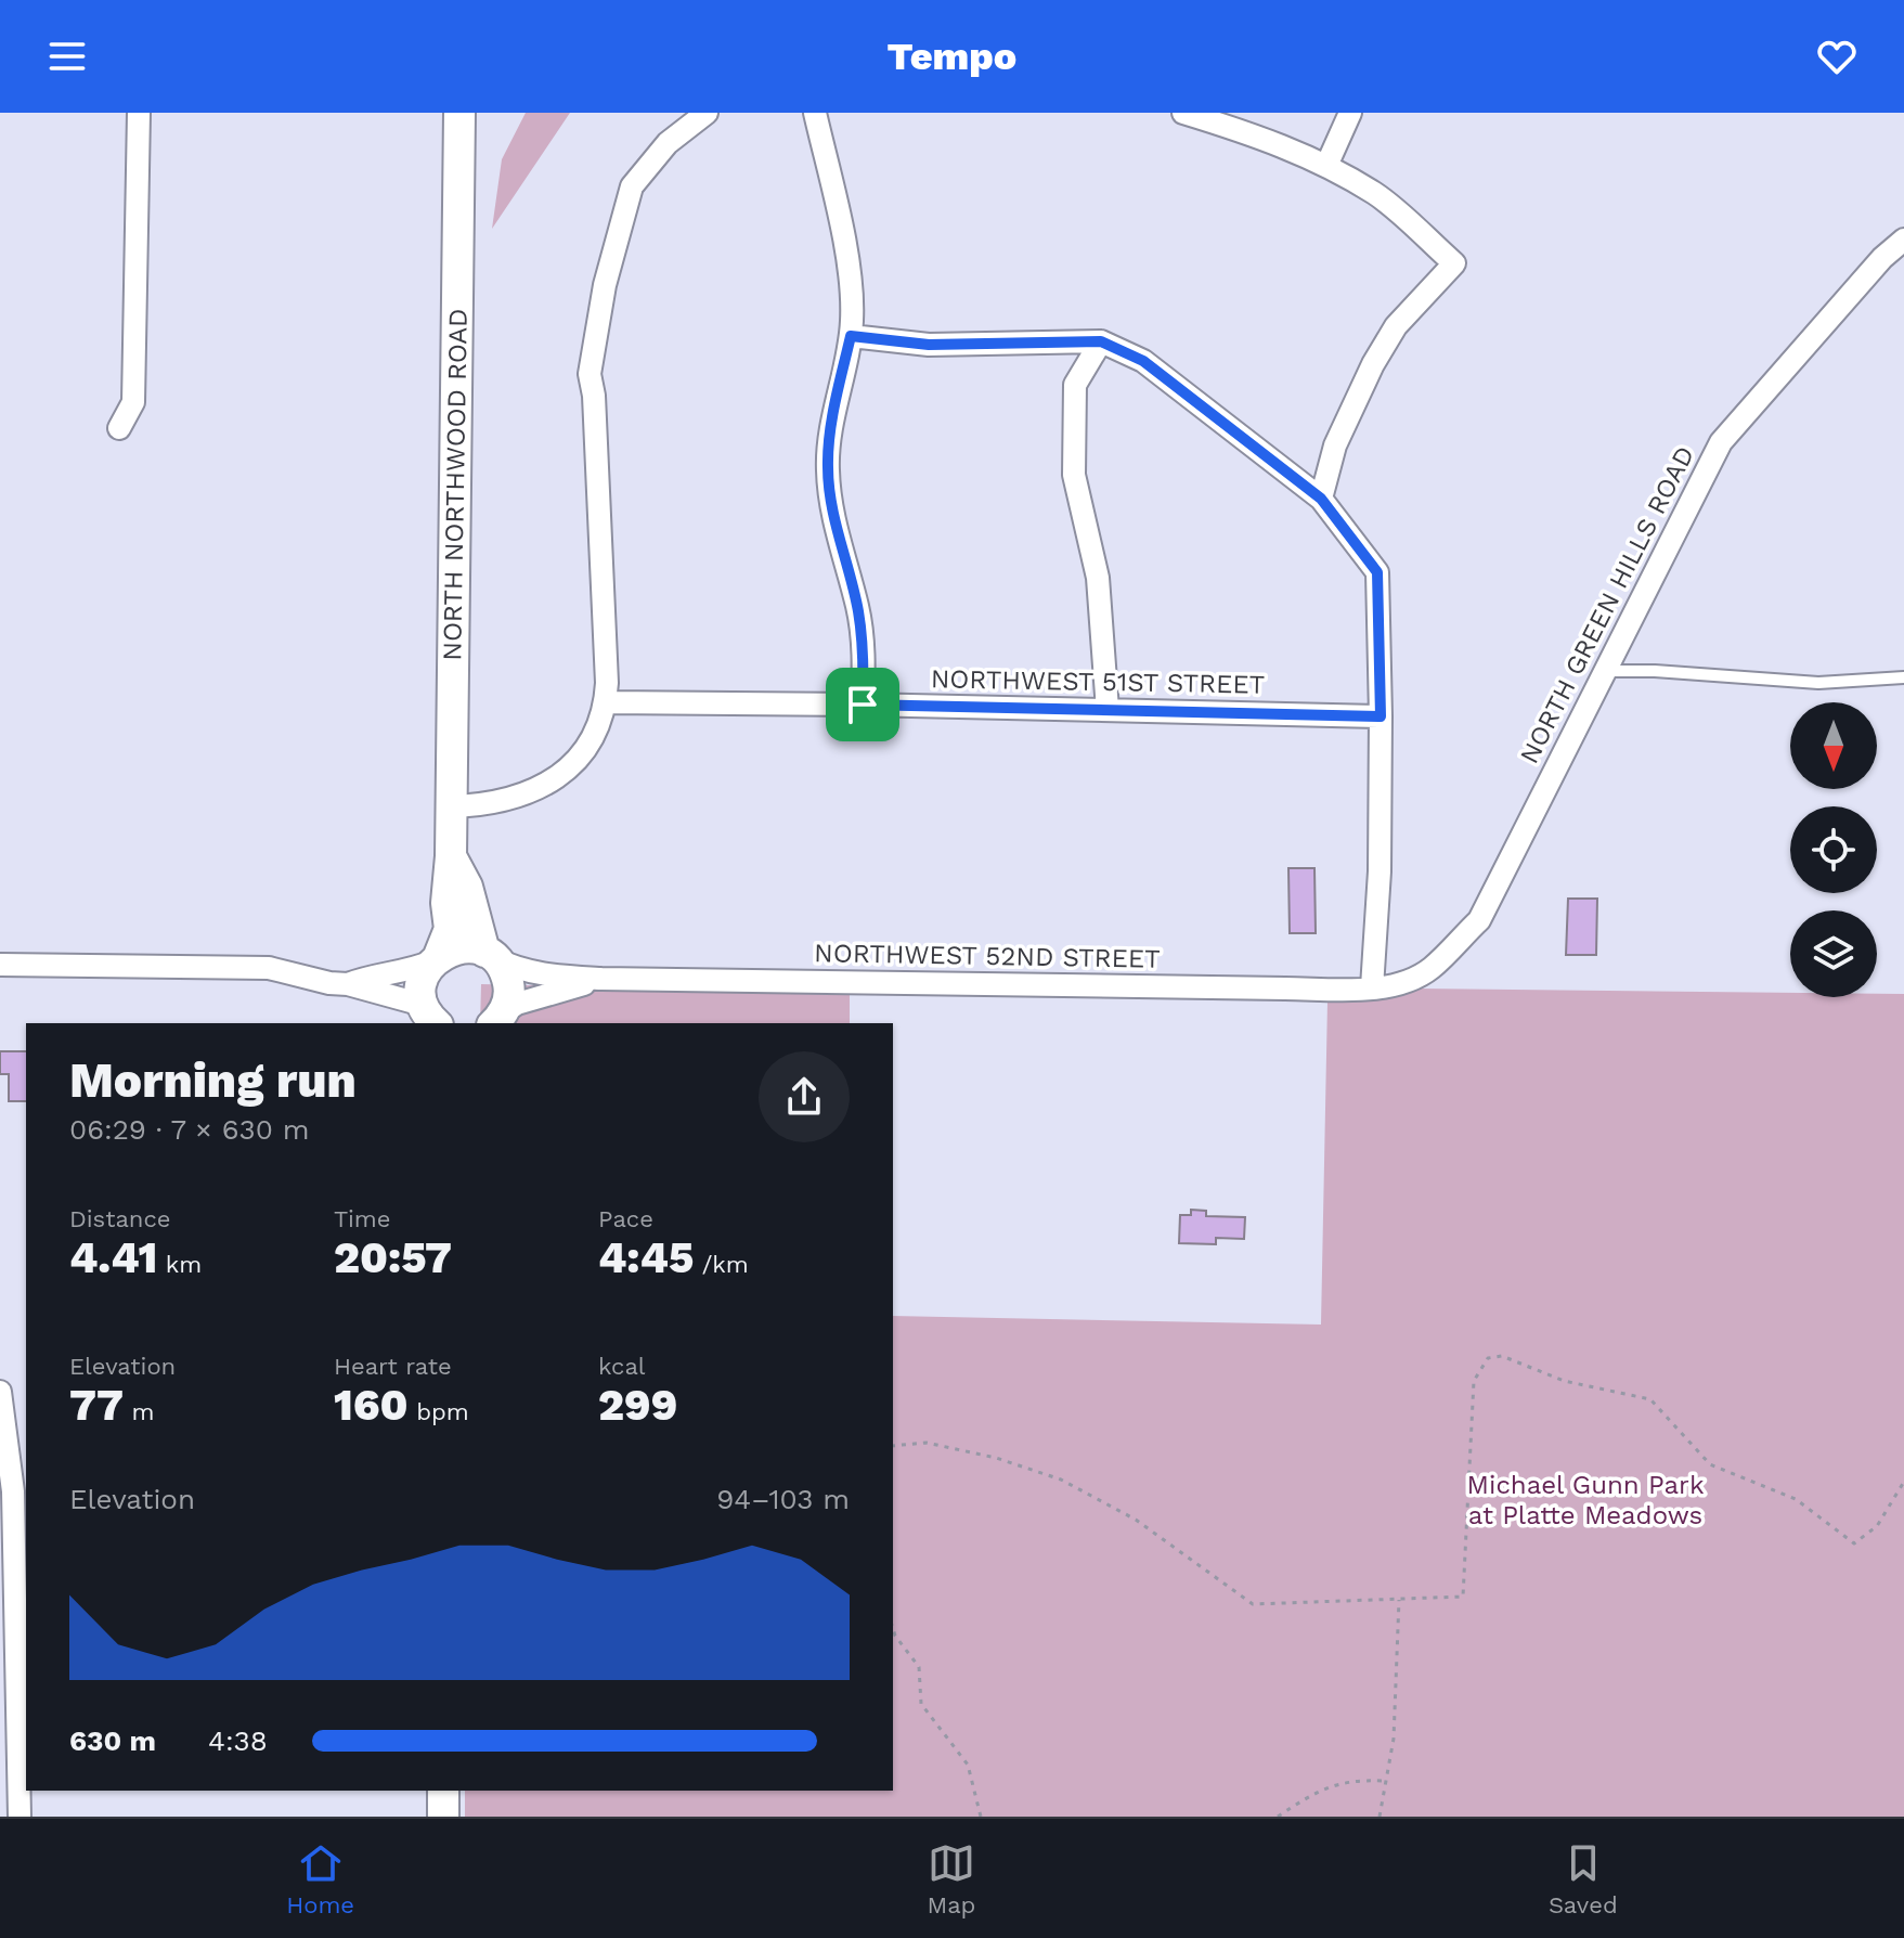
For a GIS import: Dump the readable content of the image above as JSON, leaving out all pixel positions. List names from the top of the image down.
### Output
{
  "streets": {
    "street": [
      "NORTH NORTHWOOD ROAD",
      "NORTH GREEN HILLS ROAD",
      "NORTHWEST 51ST STREET",
      "NORTHWEST 52ND STREET"
    ]
  },
  "crossings": [
    ["NORTH NORTHWOOD ROAD", "NORTHWEST 52ND STREET"],
    ["NORTH GREEN HILLS ROAD", "NORTHWEST 52ND STREET"]
  ],
  "parks": ["Michael Gunn Park at Platte Meadows"],
  "north": "bottom",
  "page": {
    "header": "Tempo",
    "heading": ["Morning run", "06:29 · 7 × 630 m"],
    "stats": [
      ["Distance", "4.41 km"],
      ["Time", "20:57"],
      ["Pace", "4:45 /km"],
      ["Elevation", "77 m"],
      ["Heart rate", "160 bpm"],
      ["kcal", "299"]
    ],
    "chart": ["Elevation", "94–103 m"],
    "list": [
      {
        "name": "630 m",
        "note": "4:38"
      }
    ],
    "tabs": ["Home", "Map", "Saved"]
  }
}
